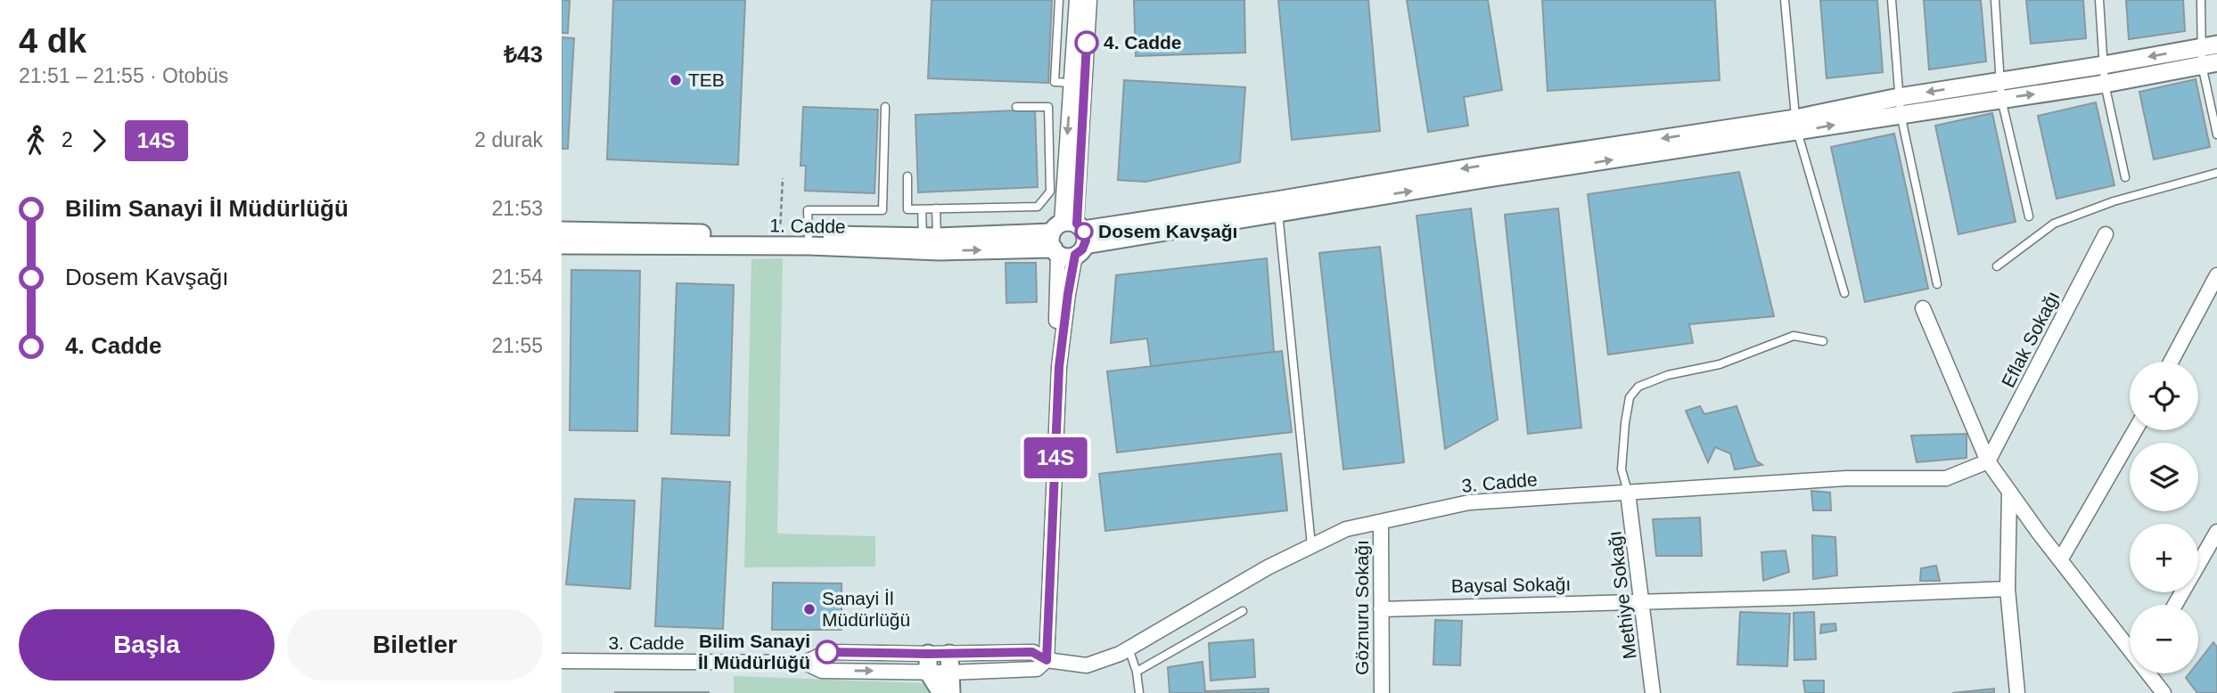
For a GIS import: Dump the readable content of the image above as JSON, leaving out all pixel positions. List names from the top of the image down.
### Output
{
  "streets": {
    "street": [
      "1. Cadde",
      "Eflak Sokağı",
      "3. Cadde",
      "Baysal Sokağı",
      "Methiye Sokağı",
      "Göznuru Sokağı"
    ]
  },
  "crossings": [
    ["Eflak Sokağı", "3. Cadde"],
    ["3. Cadde", "Methiye Sokağı"],
    ["3. Cadde", "Göznuru Sokağı"],
    ["Baysal Sokağı", "Methiye Sokağı"],
    ["Baysal Sokağı", "Göznuru Sokağı"]
  ],
  "places": [
    "4. Cadde",
    "TEB",
    "Dosem Kavşağı",
    "Sanayi İl Müdürlüğü",
    "Bilim Sanayi İl Müdürlüğü"
  ],
  "lines": ["bus line 14S"],
  "page": {
    "heading": ["4 dk", "21:51 – 21:55 · Otobüs", "₺43"],
    "on_map": "14S",
    "legs": ["2", "14S", "2 durak"],
    "list": [
      {
        "name": "Bilim Sanayi İl Müdürlüğü",
        "value": "21:53"
      },
      {
        "name": "Dosem Kavşağı",
        "value": "21:54"
      },
      {
        "name": "4. Cadde",
        "value": "21:55"
      }
    ],
    "map_buttons": ["+", "−"],
    "buttons": ["Başla", "Biletler"]
  }
}
